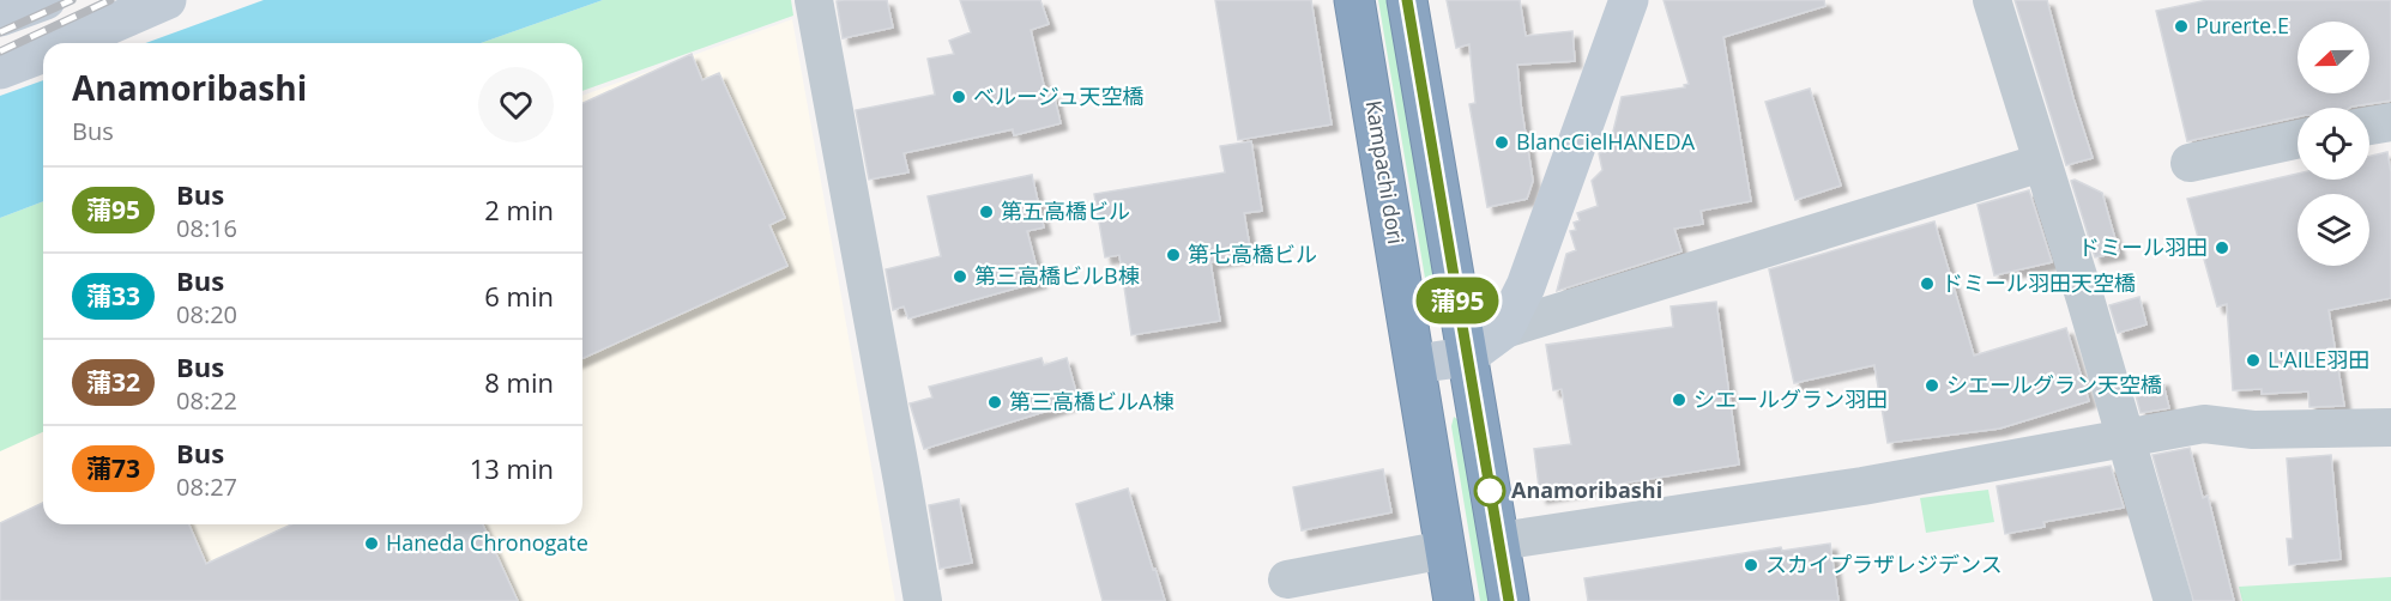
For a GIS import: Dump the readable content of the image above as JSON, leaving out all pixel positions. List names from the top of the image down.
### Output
{
  "streets": {
    "highway": ["Kampachi dori"]
  },
  "places": [
    "Purerte.E",
    "ベルージュ天空橋",
    "BlancCielHANEDA",
    "第五高橋ビル",
    "ドミール羽田",
    "第七高橋ビル",
    "第三高橋ビルB棟",
    "ドミール羽田天空橋",
    "L'AILE羽田",
    "シエールグラン天空橋",
    "シエールグラン羽田",
    "第三高橋ビルA棟",
    "Anamoribashi",
    "Haneda Chronogate",
    "スカイプラザレジデンス"
  ],
  "lines": ["bus line 蒲95"],
  "north": "left",
  "page": {
    "on_map": "蒲95",
    "heading": ["Anamoribashi", "Bus"],
    "list": [
      {
        "mark": "蒲95",
        "name": "Bus",
        "note": "08:16",
        "value": "2 min"
      },
      {
        "mark": "蒲33",
        "name": "Bus",
        "note": "08:20",
        "value": "6 min"
      },
      {
        "mark": "蒲32",
        "name": "Bus",
        "note": "08:22",
        "value": "8 min"
      },
      {
        "mark": "蒲73",
        "name": "Bus",
        "note": "08:27",
        "value": "13 min"
      }
    ]
  }
}
